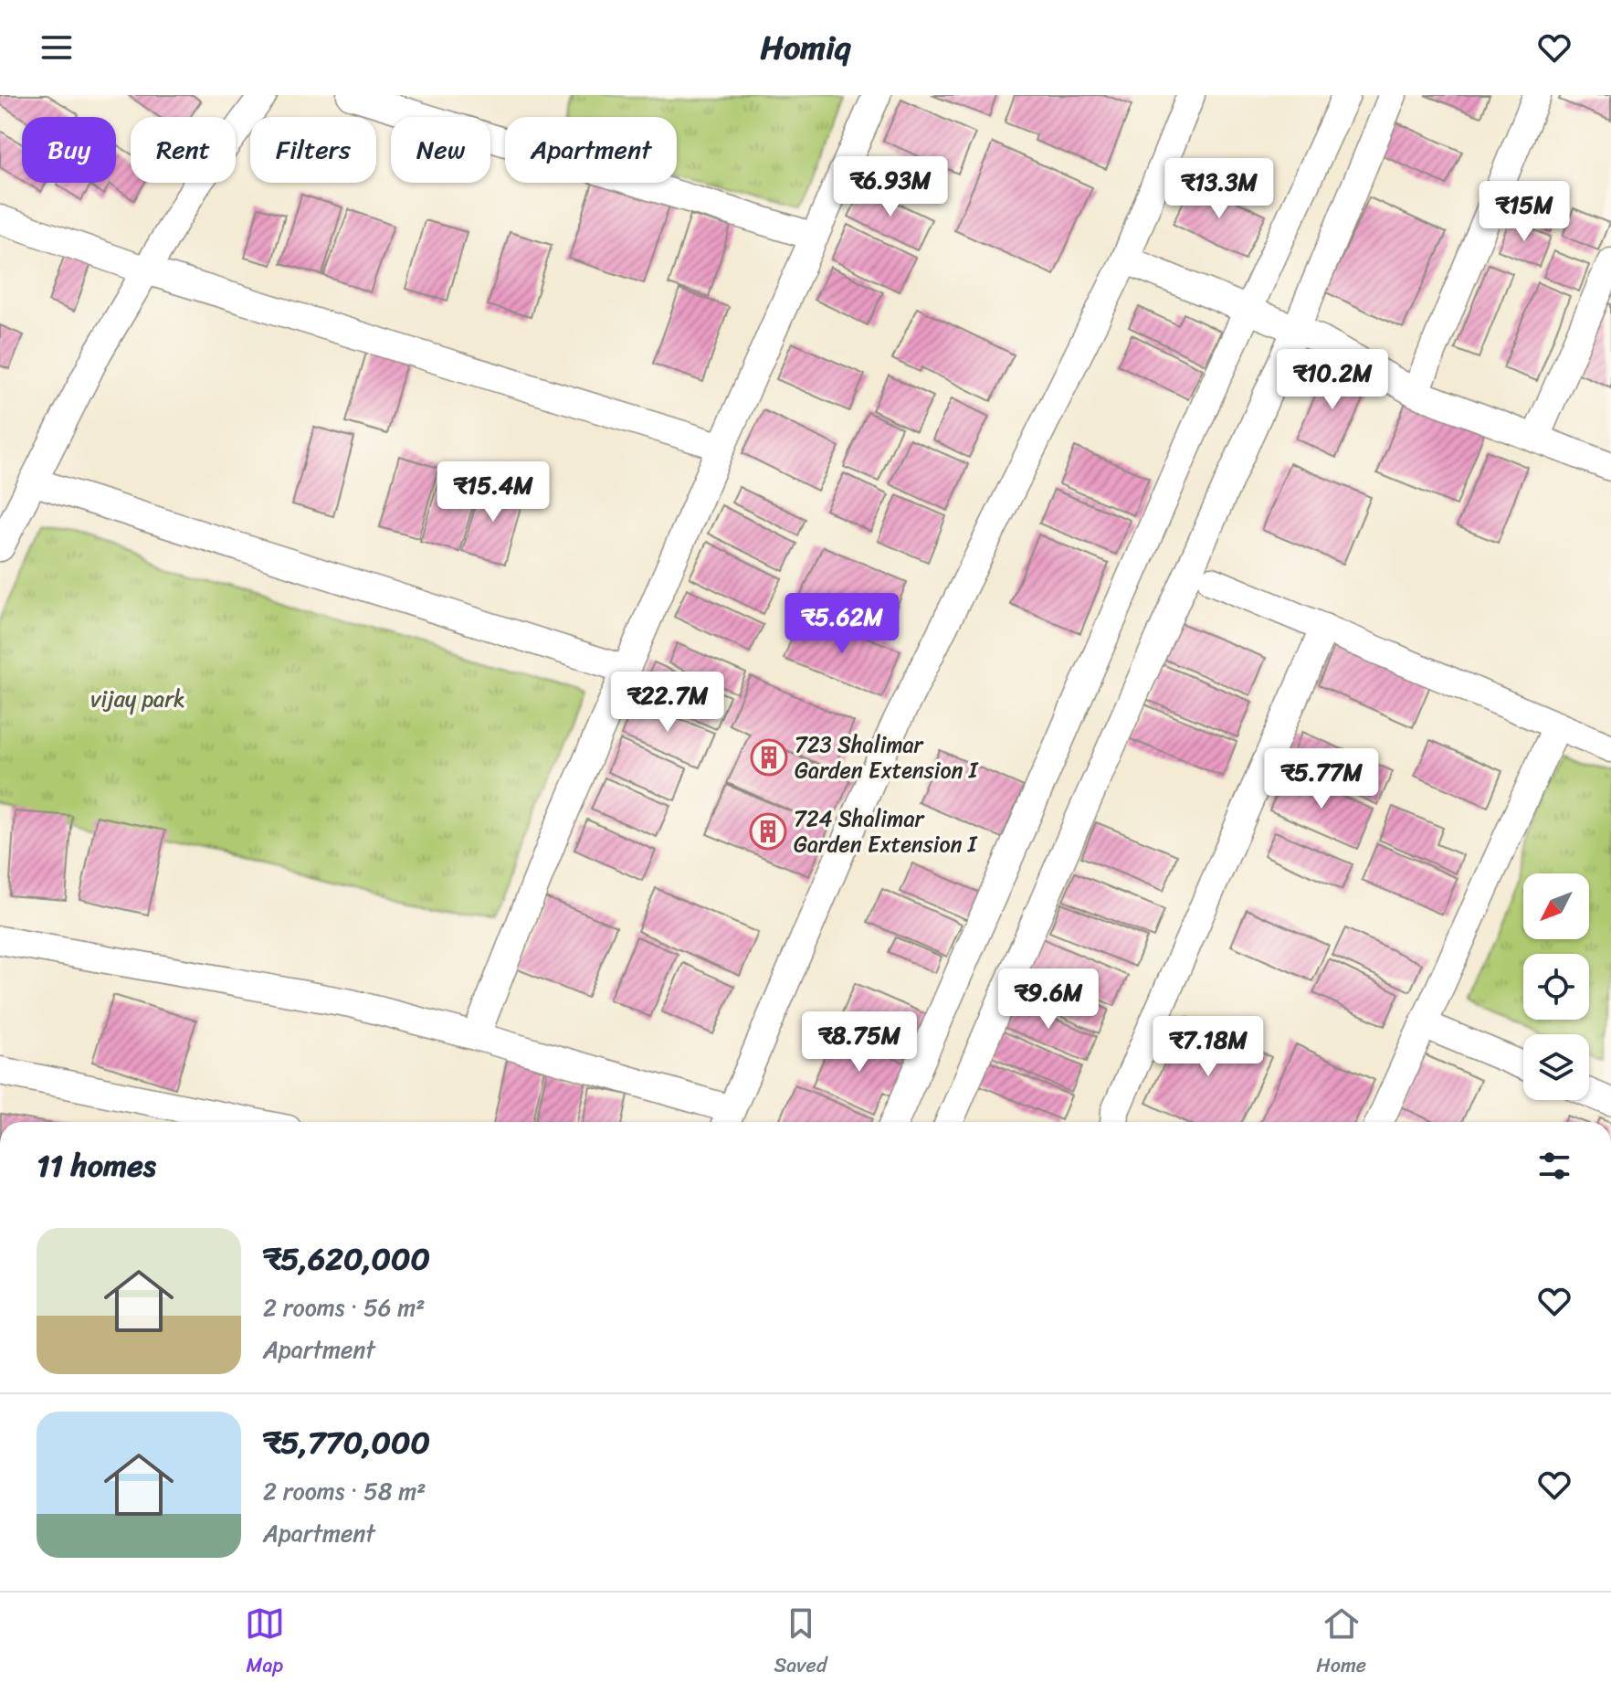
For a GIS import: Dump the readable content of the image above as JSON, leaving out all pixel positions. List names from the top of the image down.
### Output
{
  "parks": ["vijay park"],
  "places": {
    "building": ["723 Shalimar Garden Extension I", "724 Shalimar Garden Extension I"]
  },
  "north": "bottom left",
  "page": {
    "header": "Homiq",
    "chip": [
      "Buy",
      "Rent",
      "Filters",
      "New",
      "Apartment"
    ],
    "price": [
      "₹6.93M",
      "₹13.3M",
      "₹15M",
      "₹10.2M",
      "₹15.4M",
      "₹5.62M",
      "₹22.7M",
      "₹5.77M",
      "₹9.6M",
      "₹8.75M",
      "₹7.18M"
    ],
    "heading": "11 homes",
    "list": [
      {
        "name": "₹5,620,000",
        "note": "2 rooms · 56 m² · Apartment"
      },
      {
        "name": "₹5,770,000",
        "note": "2 rooms · 58 m² · Apartment"
      }
    ],
    "tabs": ["Map", "Saved", "Home"]
  }
}
